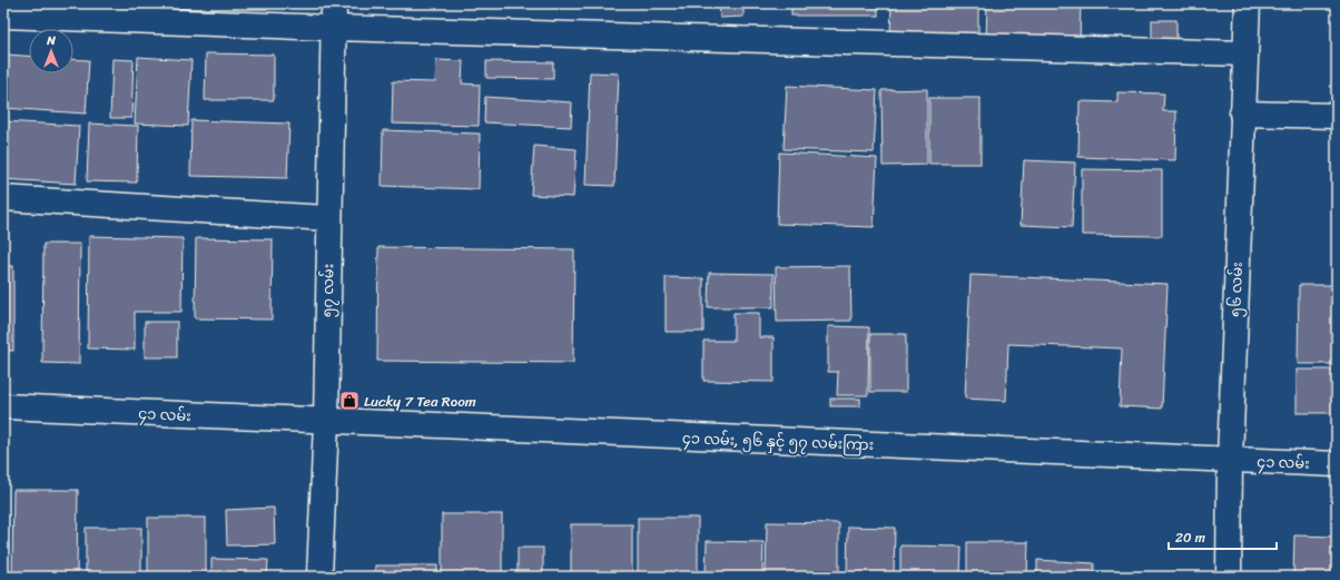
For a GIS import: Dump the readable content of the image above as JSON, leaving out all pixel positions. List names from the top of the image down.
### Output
{
  "streets": {
    "street": [
      "၅၆ လမ်း",
      "၅၇ လမ်း",
      "၄၁ လမ်း",
      "၄၁ လမ်း, ၅၆ နှင့် ၅၇ လမ်းကြား"
    ]
  },
  "crossings": [
    ["၅၆ လမ်း", "၄၁ လမ်း"],
    ["၅၆ လမ်း", "၄၁ လမ်း, ၅၆ နှင့် ၅၇ လမ်းကြား"],
    ["၅၇ လမ်း", "၄၁ လမ်း"],
    ["၅၇ လမ်း", "၄၁ လမ်း, ၅၆ နှင့် ၅၇ လမ်းကြား"],
    ["၄၁ လမ်း", "၄၁ လမ်း, ၅၆ နှင့် ၅၇ လမ်းကြား"]
  ],
  "places": {
    "shop": ["Lucky 7 Tea Room"]
  },
  "scale_bar": "20 m",
  "north": "top"
}
